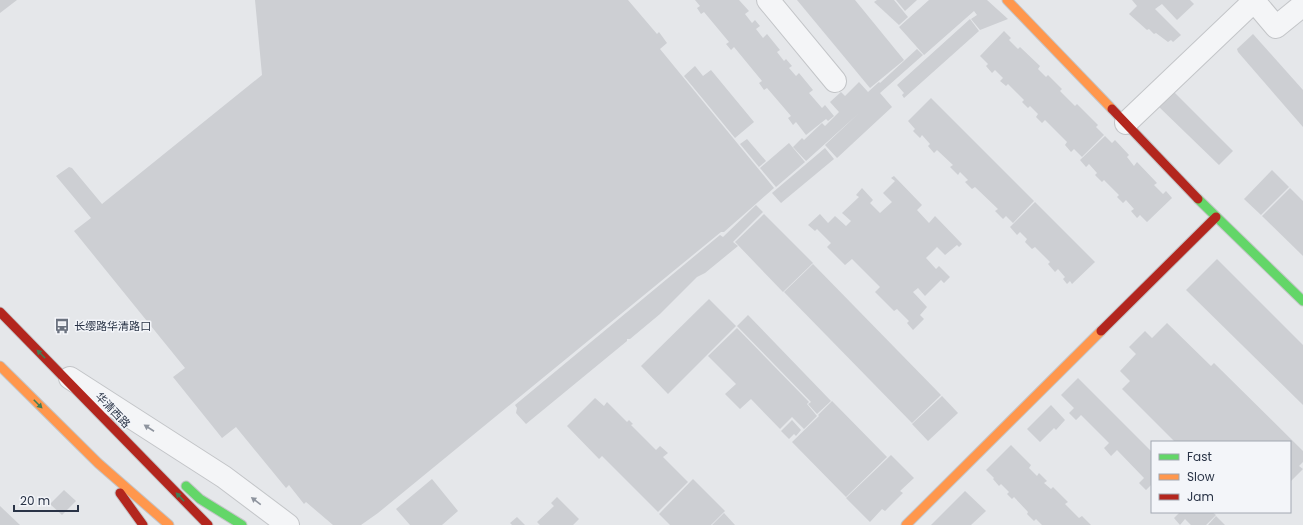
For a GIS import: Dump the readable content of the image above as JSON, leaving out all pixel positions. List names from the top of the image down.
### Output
{
  "streets": {
    "street": ["华清西路"]
  },
  "places": {
    "bus stop": ["长缨路华清路口"]
  },
  "legend": ["Fast", "Slow", "Jam"],
  "scale_bar": "20 m"
}
